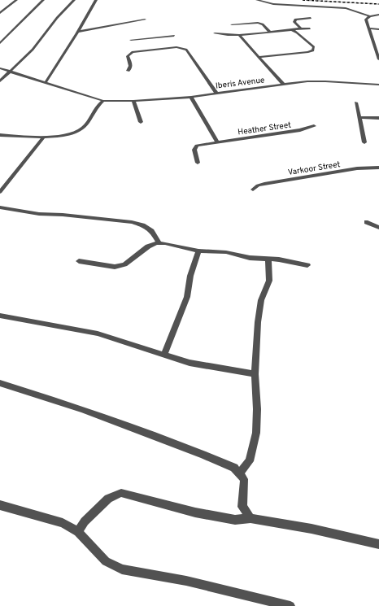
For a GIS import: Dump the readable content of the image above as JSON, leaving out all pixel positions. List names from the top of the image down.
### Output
{
  "streets": {
    "street": ["Iberis Avenue", "Heather Street", "Varkoor Street"]
  }
}
